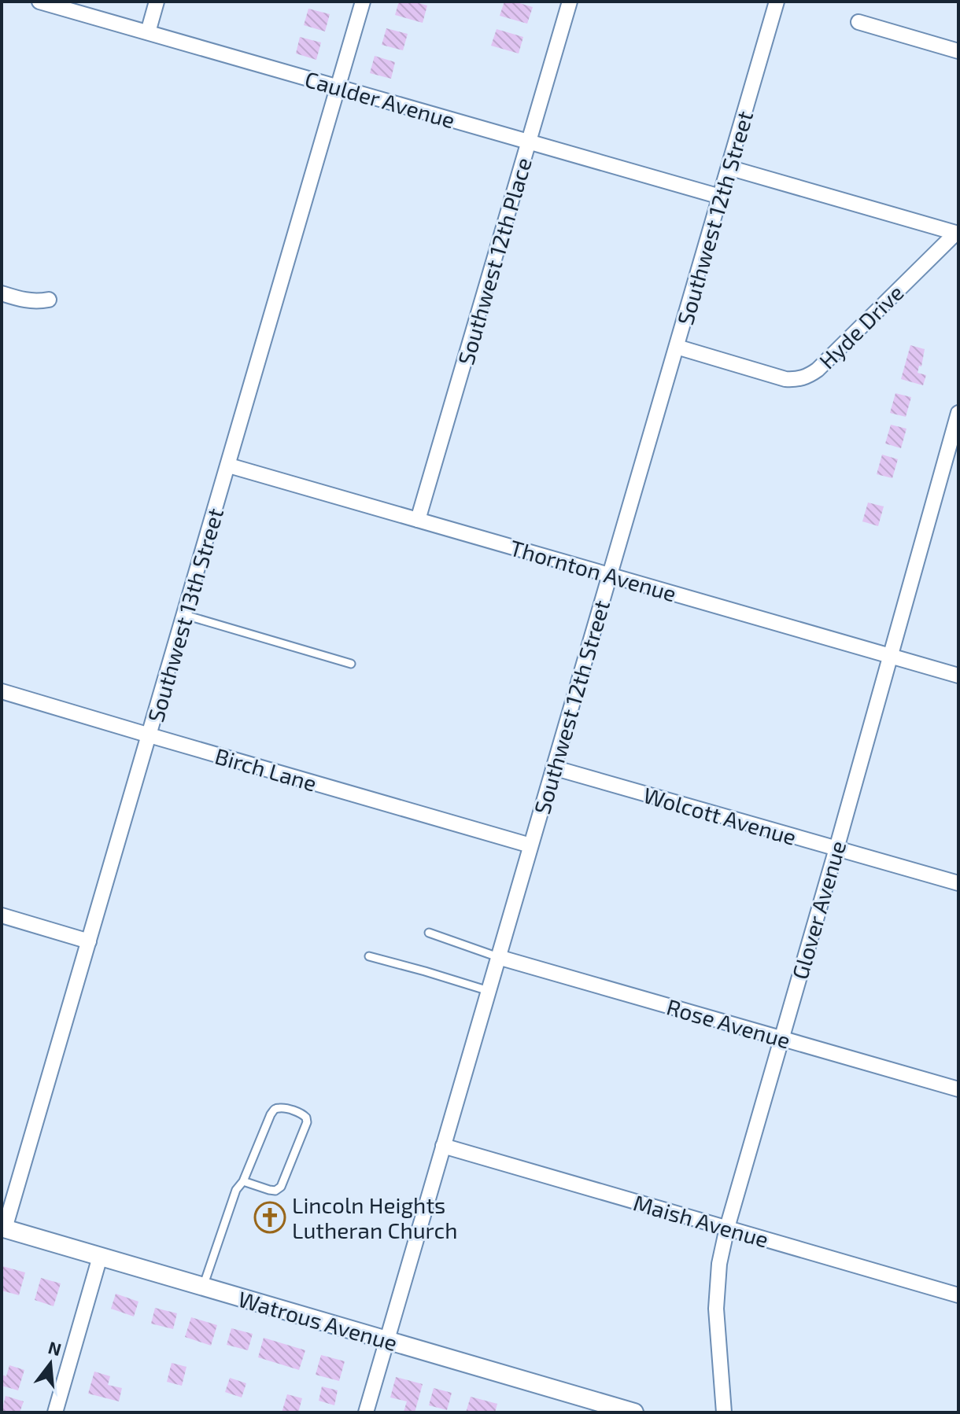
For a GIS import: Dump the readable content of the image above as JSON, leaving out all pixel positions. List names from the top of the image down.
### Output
{
  "streets": {
    "street": [
      "Caulder Avenue",
      "Southwest 12th Street",
      "Southwest 12th Place",
      "Hyde Drive",
      "Thornton Avenue",
      "Southwest 13th Street",
      "Birch Lane",
      "Wolcott Avenue",
      "Glover Avenue",
      "Rose Avenue",
      "Maish Avenue",
      "Watrous Avenue"
    ]
  },
  "crossings": [
    ["Caulder Avenue", "Southwest 12th Street"],
    ["Caulder Avenue", "Southwest 12th Place"],
    ["Caulder Avenue", "Southwest 13th Street"],
    ["Southwest 12th Street", "Hyde Drive"],
    ["Southwest 12th Street", "Thornton Avenue"],
    ["Southwest 12th Street", "Birch Lane"],
    ["Southwest 12th Street", "Wolcott Avenue"],
    ["Southwest 12th Street", "Rose Avenue"],
    ["Southwest 12th Street", "Maish Avenue"],
    ["Southwest 12th Street", "Watrous Avenue"],
    ["Southwest 12th Place", "Thornton Avenue"],
    ["Thornton Avenue", "Southwest 13th Street"],
    ["Thornton Avenue", "Glover Avenue"],
    ["Southwest 13th Street", "Birch Lane"],
    ["Southwest 13th Street", "Watrous Avenue"],
    ["Wolcott Avenue", "Glover Avenue"],
    ["Glover Avenue", "Rose Avenue"],
    ["Glover Avenue", "Maish Avenue"]
  ],
  "places": {
    "church": ["Lincoln Heights Lutheran Church"]
  },
  "north": "top"
}
